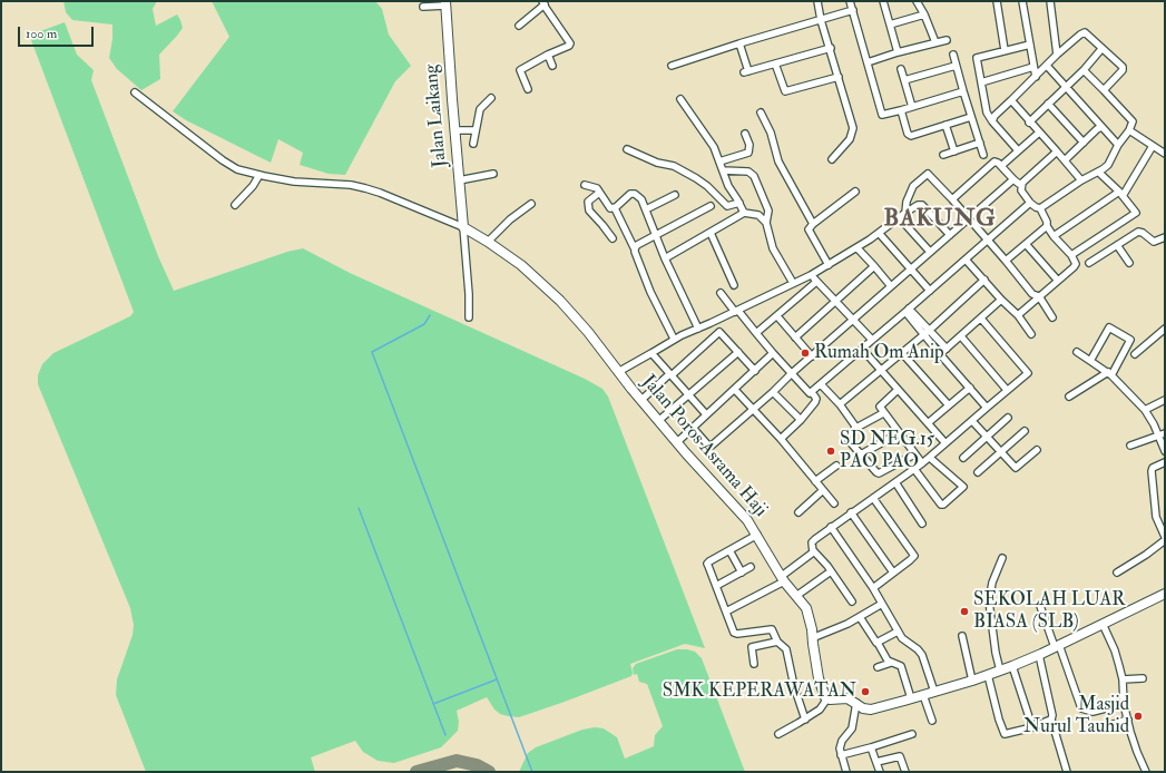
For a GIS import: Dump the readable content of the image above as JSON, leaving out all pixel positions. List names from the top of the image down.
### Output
{
  "streets": {
    "street": ["Jalan Laikang", "Jalan Poros Asrama Haji"]
  },
  "crossings": [
    ["Jalan Laikang", "Jalan Poros Asrama Haji"]
  ],
  "districts": ["BAKUNG"],
  "places": [
    "Rumah Om Anip",
    "SD NEG.15 PAO PAO",
    "SEKOLAH LUAR BIASA (SLB)",
    "SMK KEPERAWATAN",
    "Masjid Nurul Tauhid"
  ],
  "scale_bar": "100 m"
}
